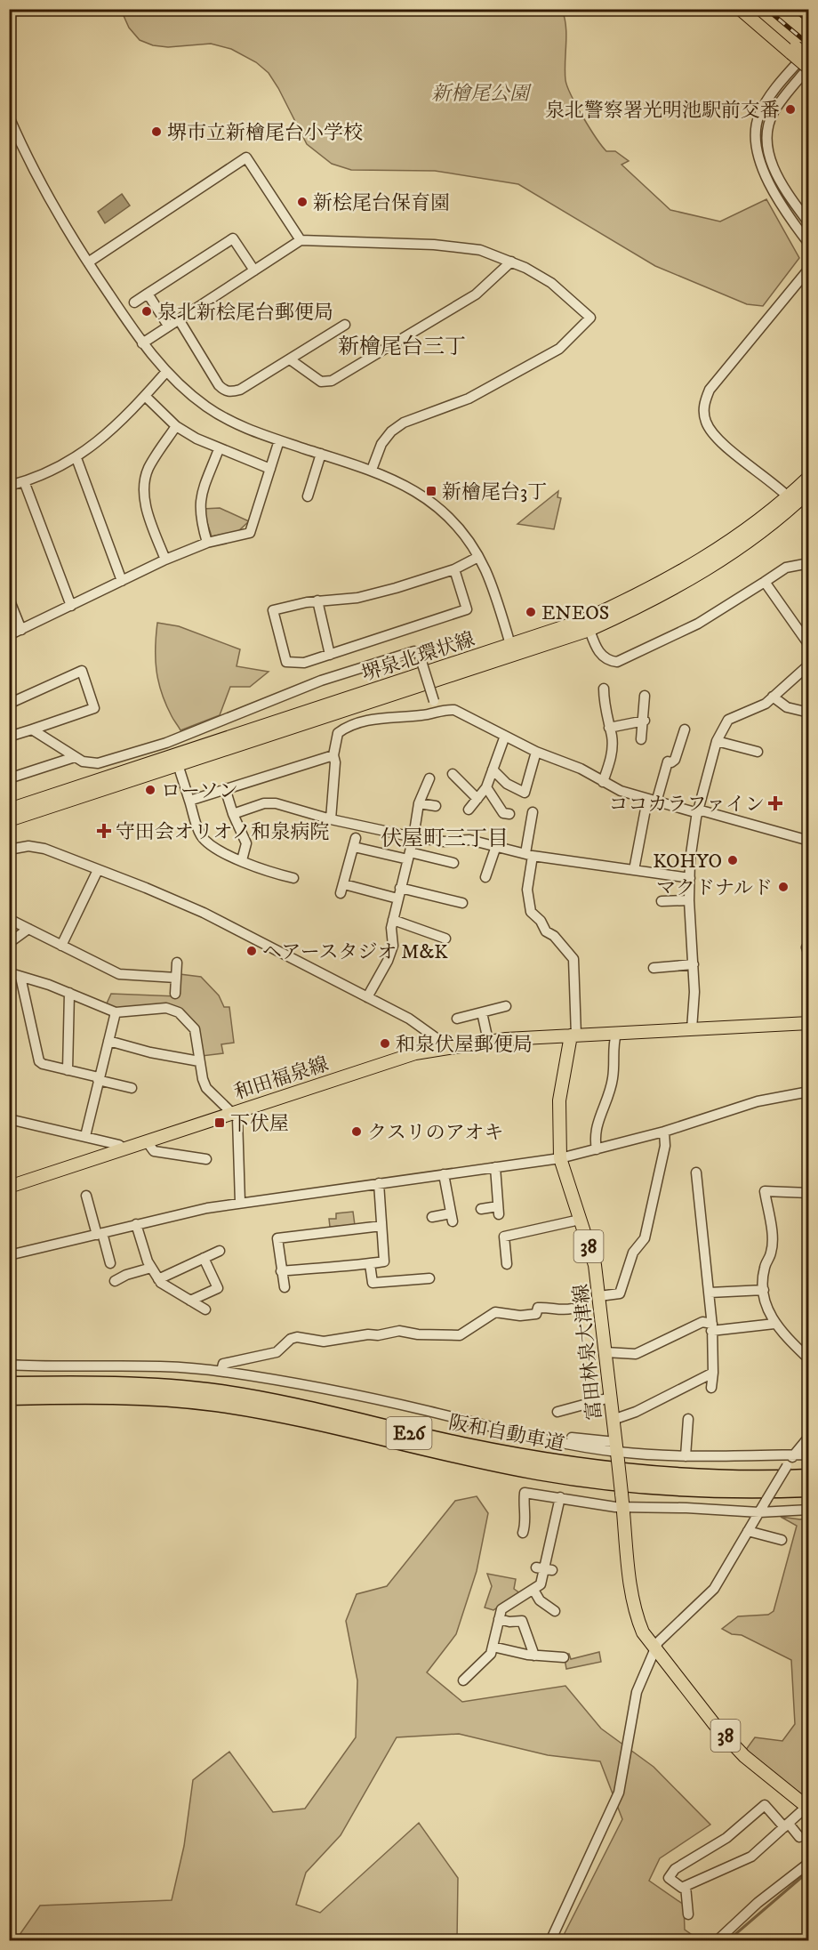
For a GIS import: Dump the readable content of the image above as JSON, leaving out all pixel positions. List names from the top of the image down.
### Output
{
  "streets": {
    "highway": ["阪和自動車道", "E26"],
    "main road": [
      "堺泉北環状線",
      "和田福泉線",
      "38",
      "富田林泉大津線"
    ]
  },
  "crossings": [
    ["和田福泉線", "富田林泉大津線"]
  ],
  "districts": ["新檜尾台三丁", "伏屋町三丁目"],
  "parks": ["新檜尾公園"],
  "places": {
    "other": [
      "泉北警察署光明池駅前交番",
      "堺市立新檜尾台小学校",
      "新桧尾台保育園",
      "泉北新桧尾台郵便局",
      "ENEOS",
      "ローソン",
      "KOHYO",
      "マクドナルド",
      "ヘアースタジオ M&K",
      "和泉伏屋郵便局",
      "クスリのアオキ"
    ],
    "transit": ["新檜尾台3丁", "下伏屋"],
    "health": ["ココカラファイン", "守田会オリオノ和泉病院"]
  }
}
